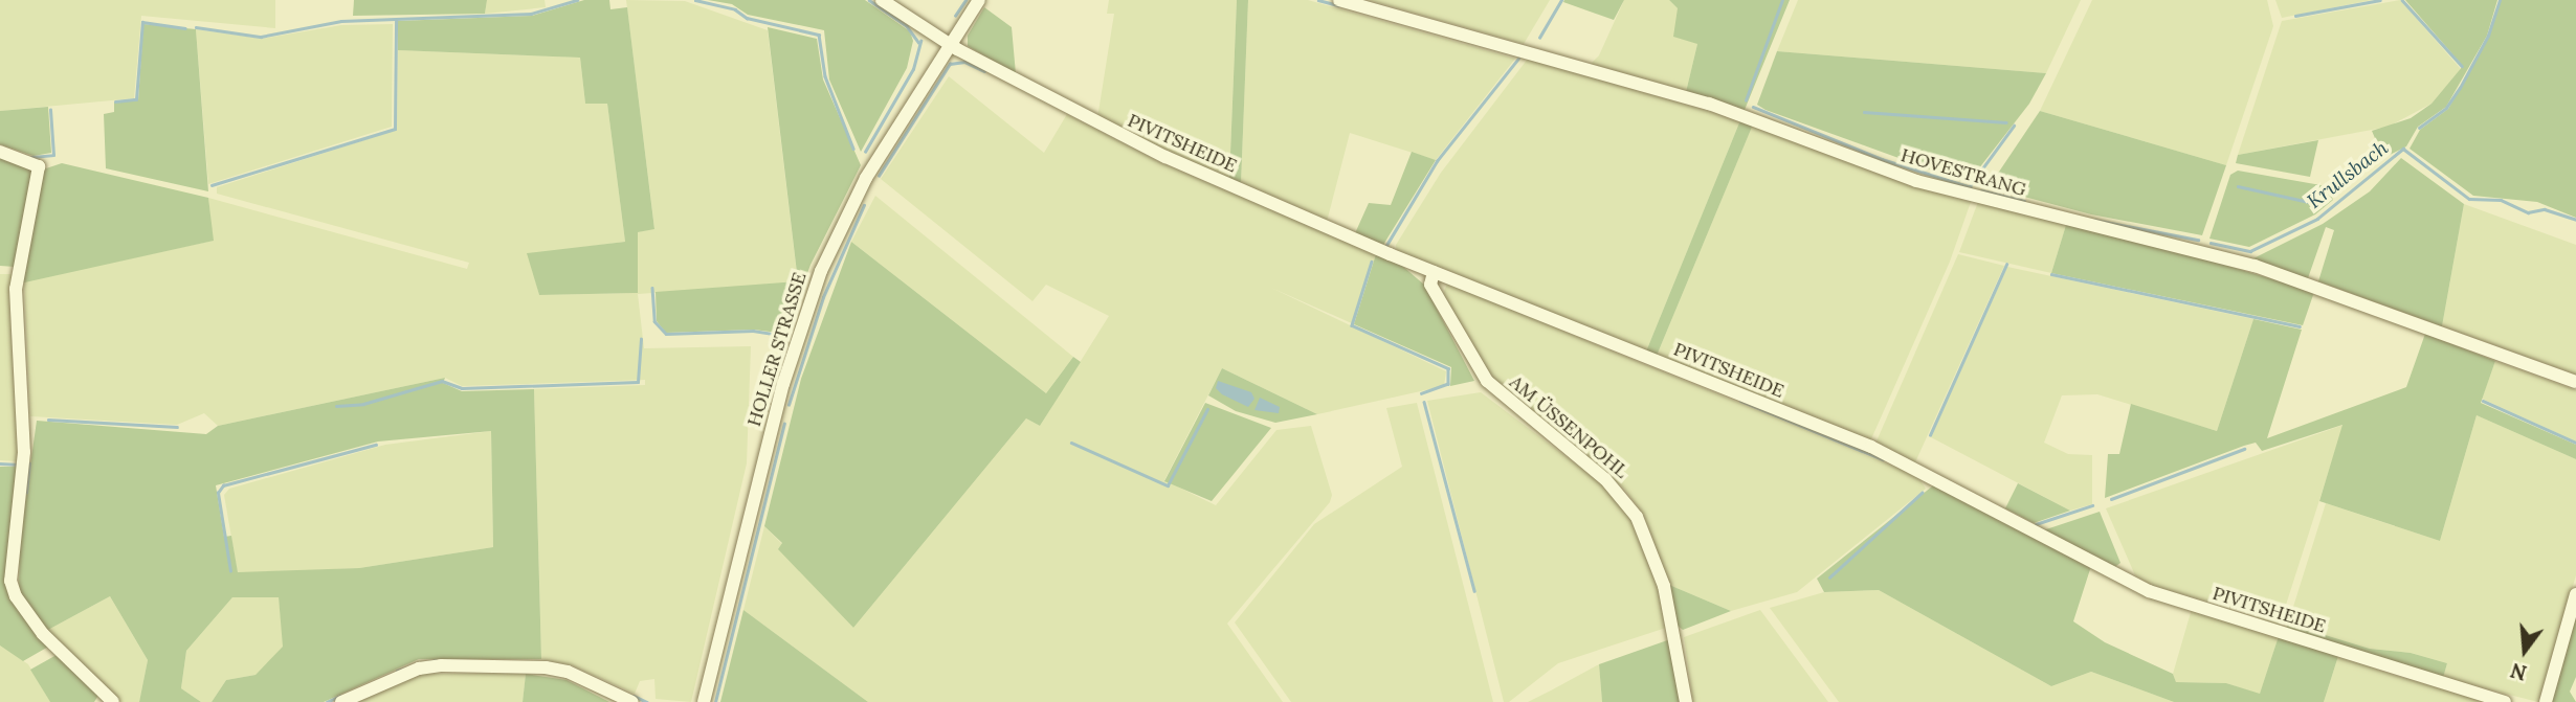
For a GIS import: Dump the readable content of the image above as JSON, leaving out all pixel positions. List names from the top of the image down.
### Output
{
  "streets": {
    "street": [
      "PIVITSHEIDE",
      "HOVESTRANG",
      "HOLLER STRASSE",
      "AM ÜSSENPOHL"
    ]
  },
  "crossings": [
    ["PIVITSHEIDE", "HOLLER STRASSE"],
    ["PIVITSHEIDE", "AM ÜSSENPOHL"]
  ],
  "water": ["Krullsbach"],
  "north": "bottom"
}
